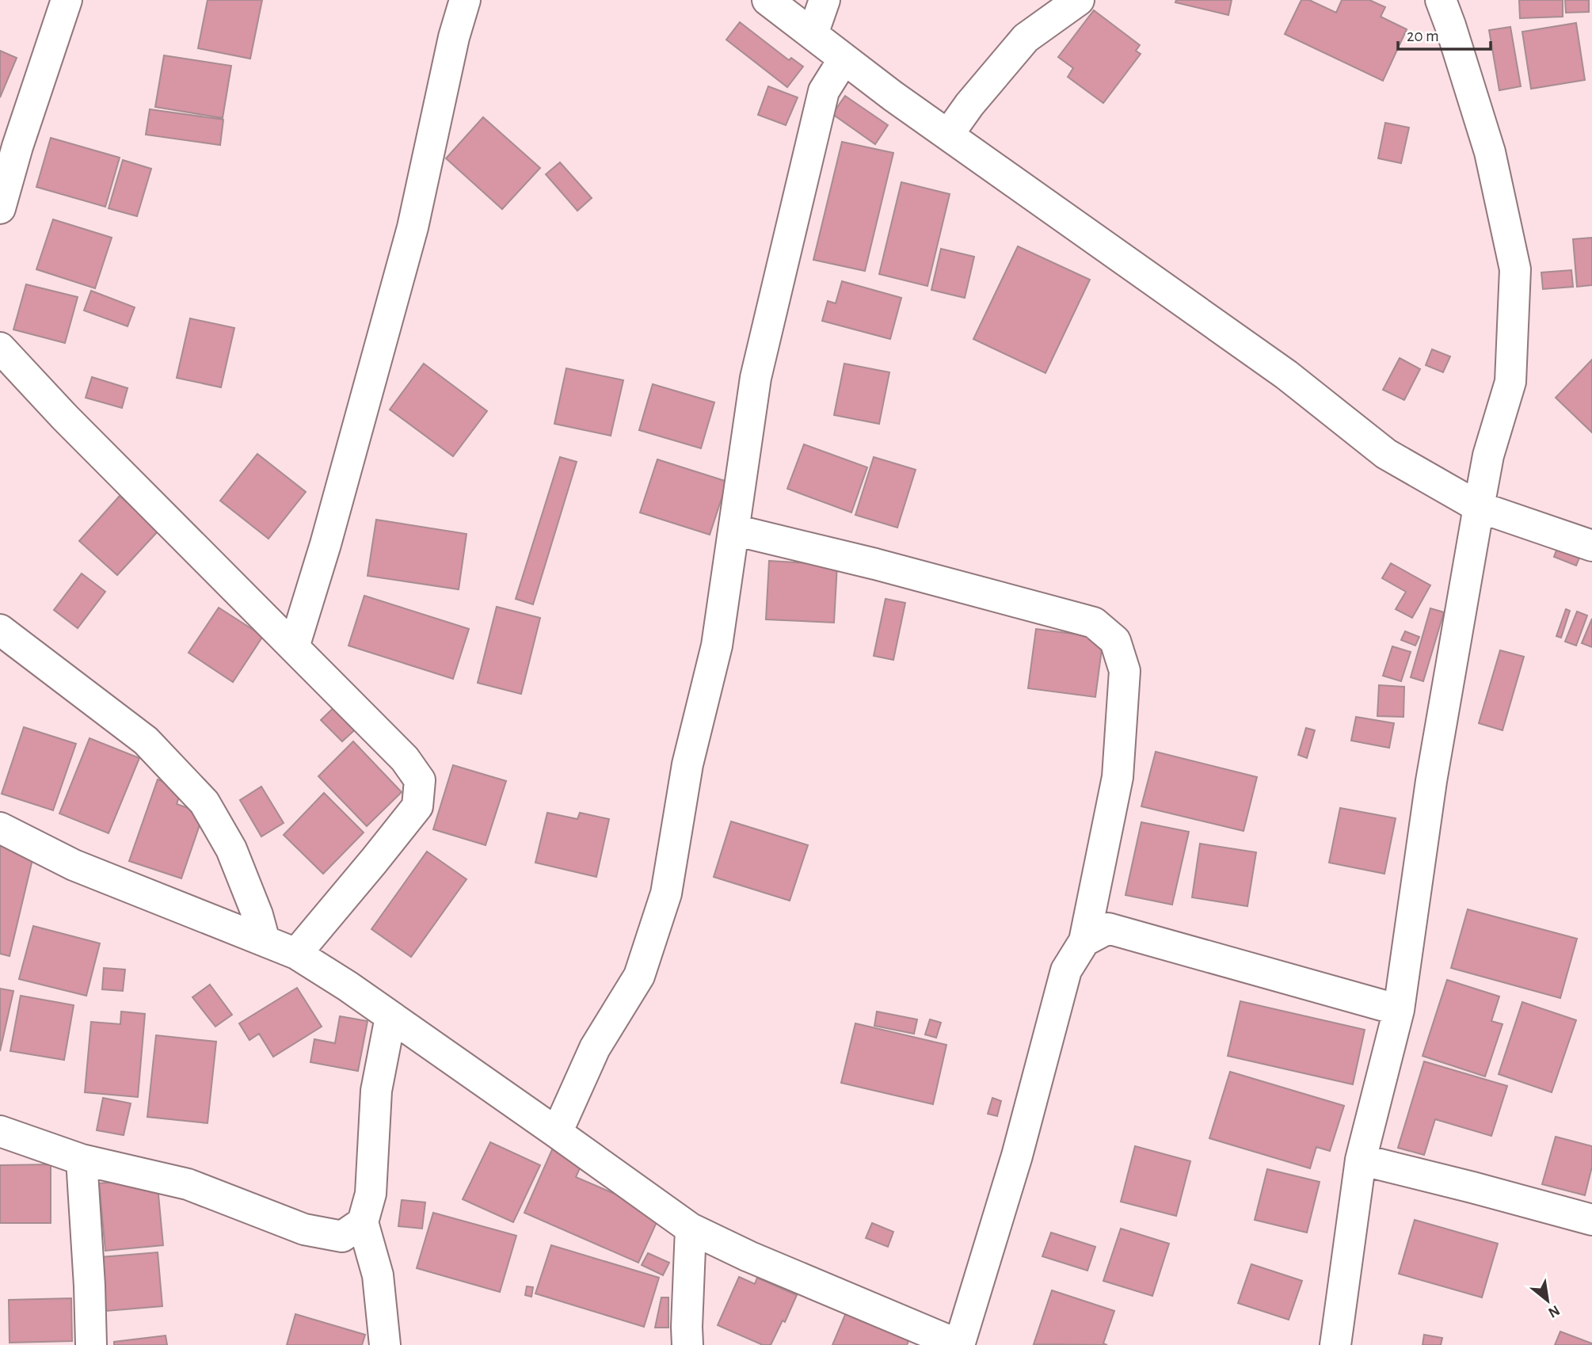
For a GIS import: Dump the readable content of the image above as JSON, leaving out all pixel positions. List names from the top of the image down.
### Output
{
  "scale_bar": "20 m",
  "north": "bottom right"
}
